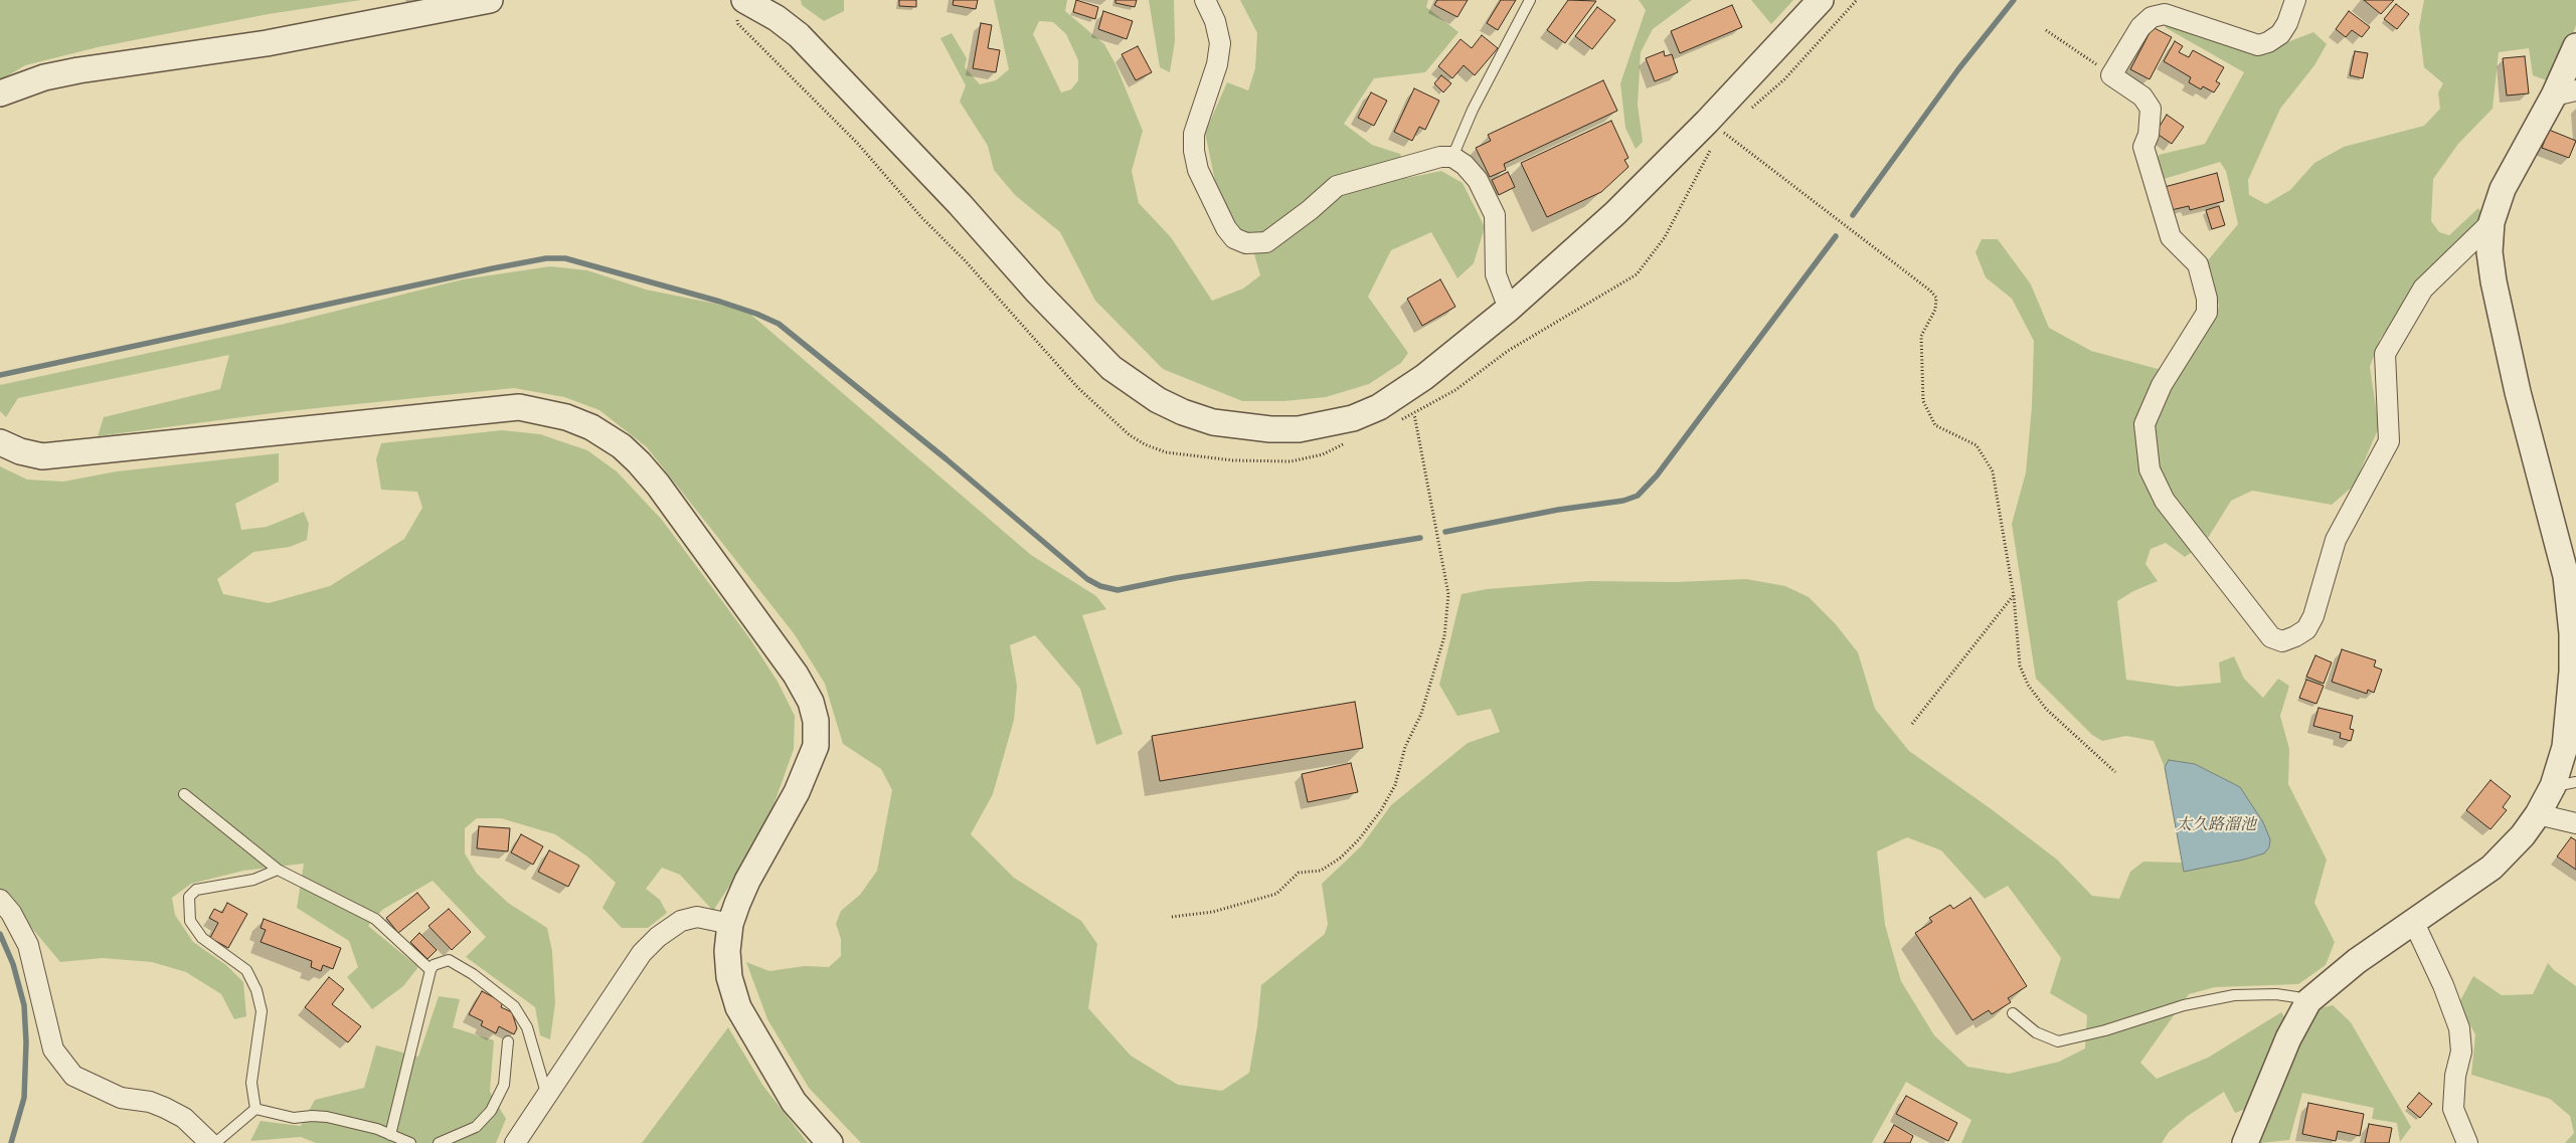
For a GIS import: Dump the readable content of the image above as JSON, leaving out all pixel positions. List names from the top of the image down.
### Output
{
  "water": ["太久路溜池"]
}
